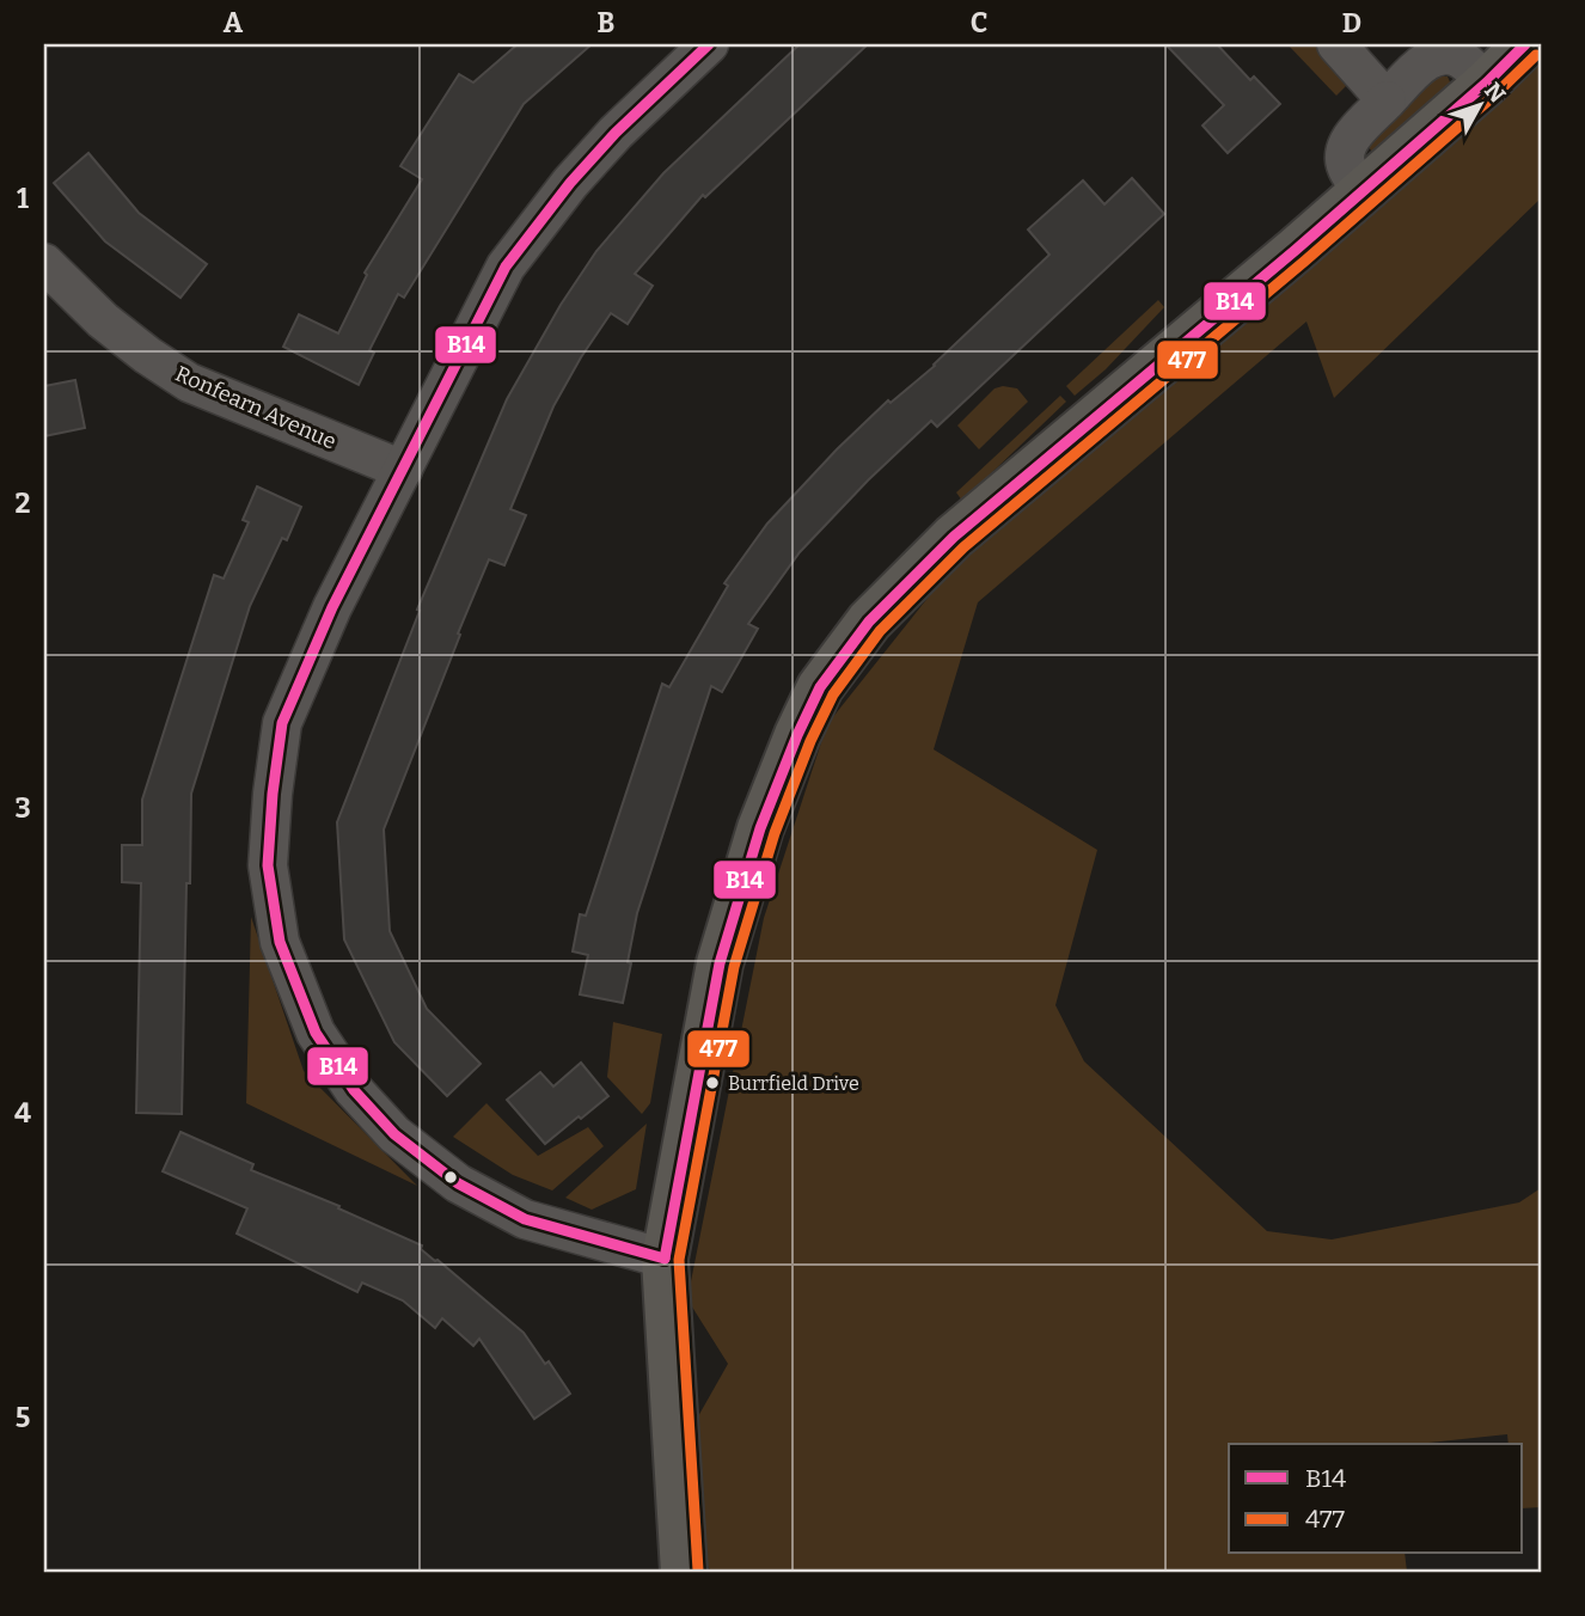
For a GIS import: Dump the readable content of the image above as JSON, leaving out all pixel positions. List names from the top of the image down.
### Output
{
  "streets": {
    "street": ["Ronfearn Avenue"]
  },
  "places": ["Burrfield Drive"],
  "lines": ["transit line B14", "transit line 477"],
  "legend": ["B14", "477"],
  "north": "top right",
  "grid": {
    "columns": [
      "A",
      "B",
      "C",
      "D"
    ],
    "rows": [
      "1",
      "2",
      "3",
      "4",
      "5"
    ]
  }
}
